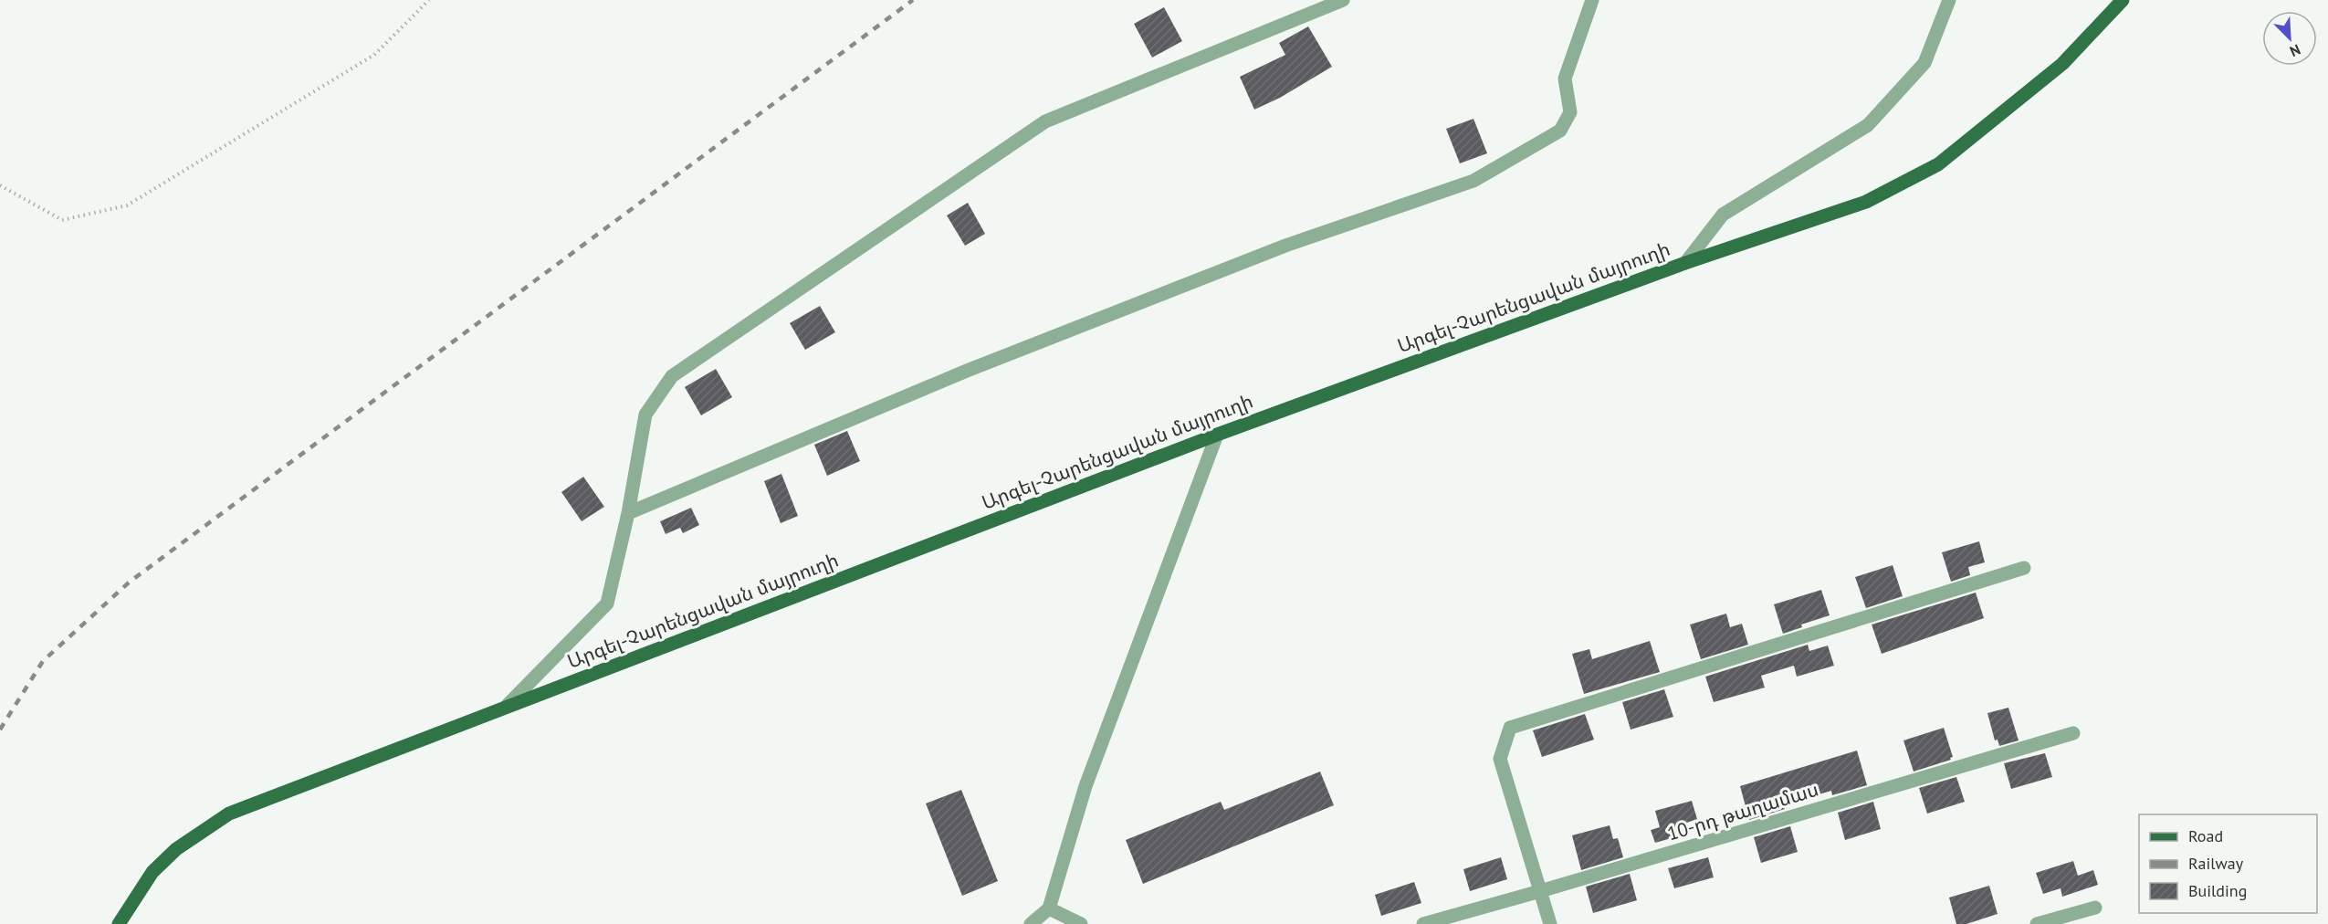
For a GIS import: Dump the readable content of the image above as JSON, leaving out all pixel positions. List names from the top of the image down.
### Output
{
  "streets": {
    "main road": ["Արգել-Չարենցավան մայրուղի"],
    "street": ["10-րդ թաղամաս"]
  },
  "legend": ["Road", "Railway", "Building"],
  "north": "bottom right"
}
